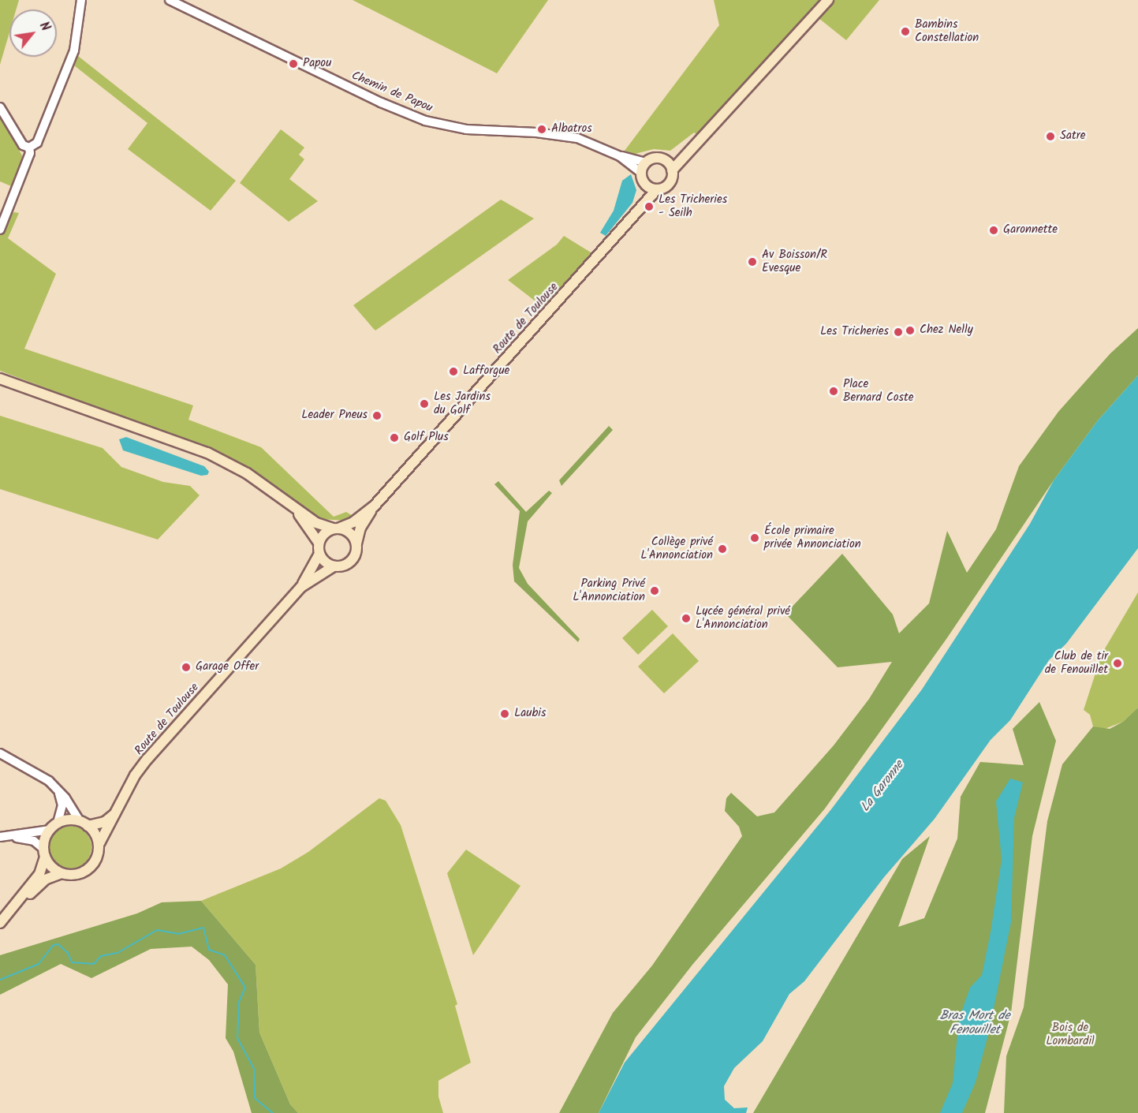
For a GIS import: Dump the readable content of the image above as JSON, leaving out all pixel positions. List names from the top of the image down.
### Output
{
  "streets": {
    "main road": ["Route de Toulouse"],
    "street": ["Chemin de Papou"]
  },
  "crossings": [
    ["Chemin de Papou", "Route de Toulouse"]
  ],
  "water": ["La Garonne", "Bras Mort de Fenouillet"],
  "parks": ["Bois de Lombardil"],
  "places": [
    "Bambins Constellation",
    "Papou",
    "Albatros",
    "Satre",
    "Les Tricheries - Seilh",
    "Garonnette",
    "Av Boisson/R Evesque",
    "Chez Nelly",
    "Les Tricheries",
    "Lafforgue",
    "Place Bernard Coste",
    "Les Jardins du Golf",
    "Leader Pneus",
    "Golf Plus",
    "École primaire privée Annonciation",
    "Collège privé L'Annonciation",
    "Parking Privé L'Annonciation",
    "Lycée général privé L'Annonciation",
    "Club de tir de Fenouillet",
    "Garage Offer",
    "Laubis"
  ],
  "north": "top right"
}
